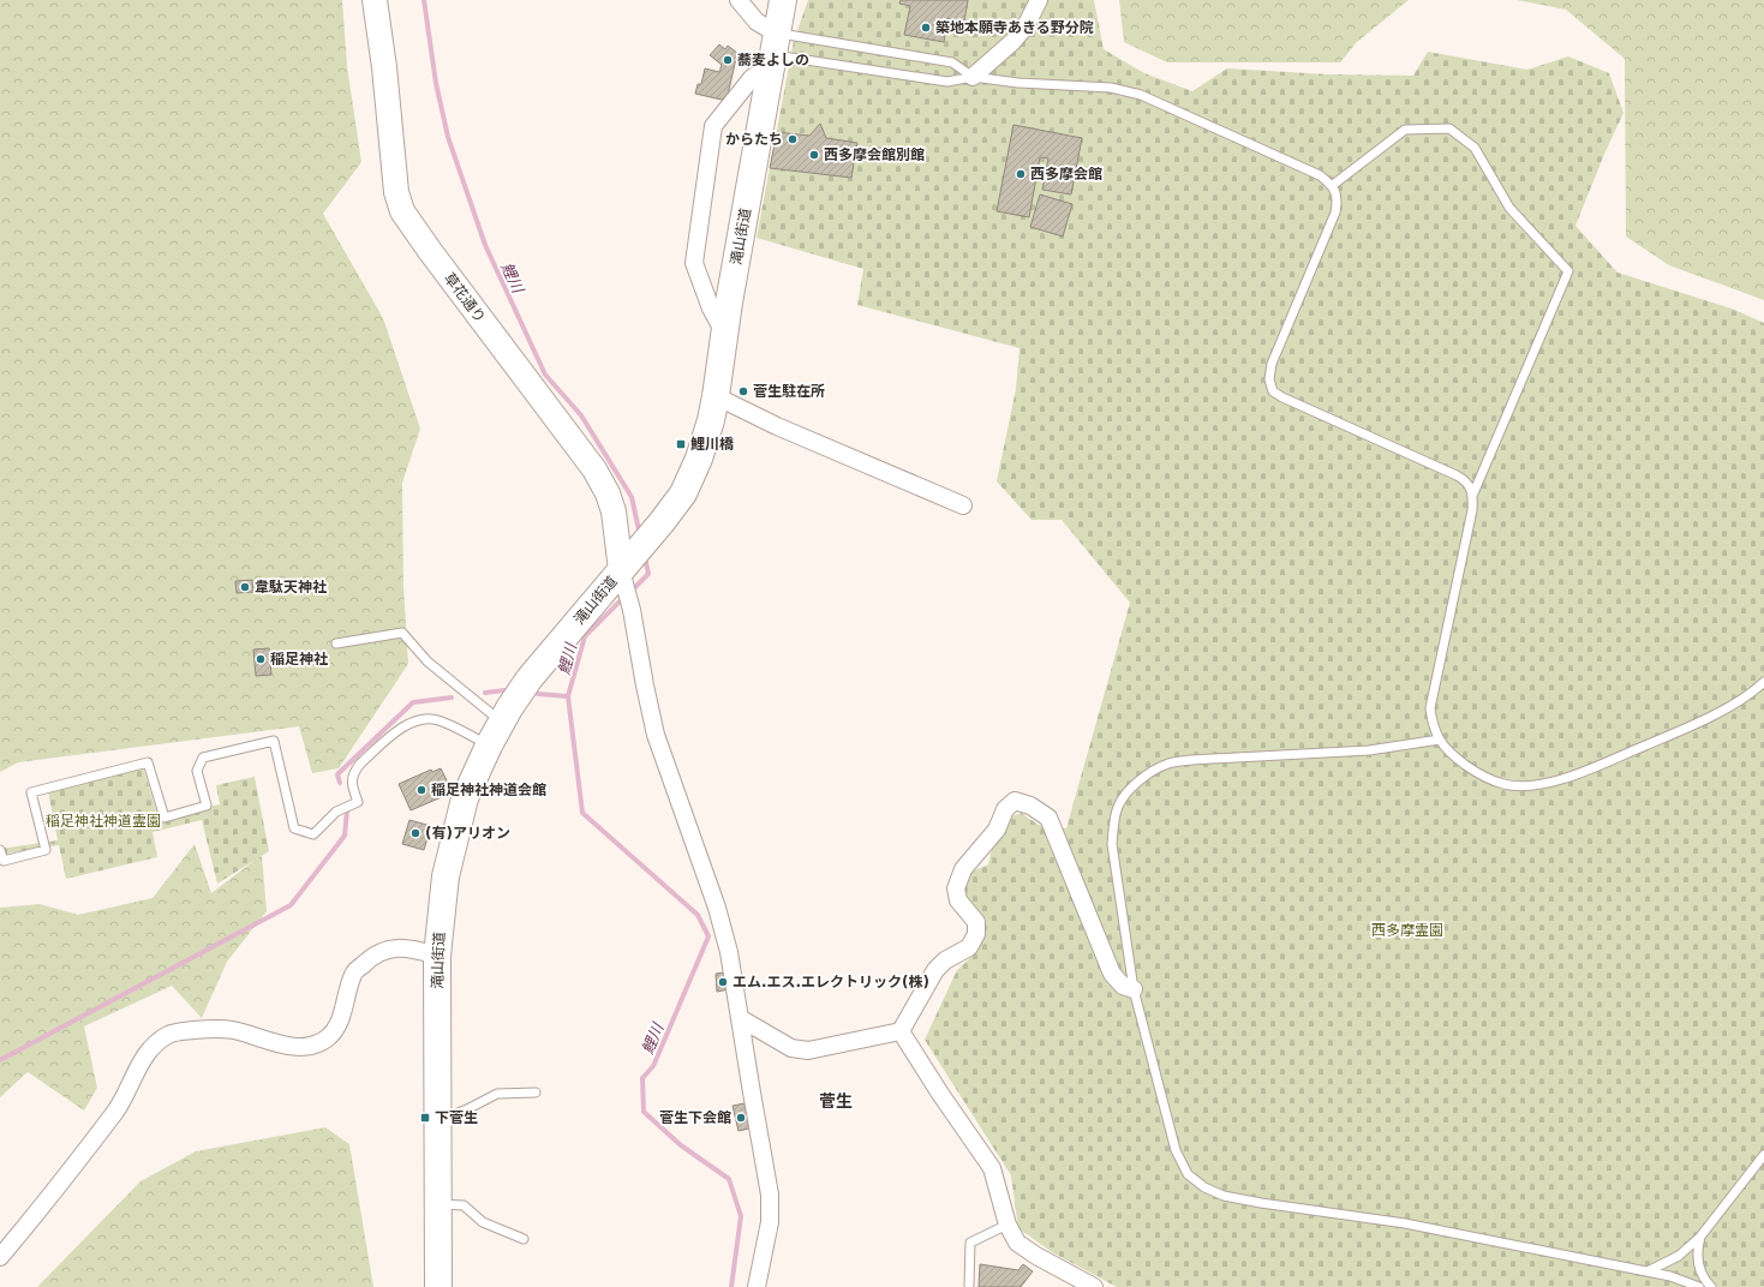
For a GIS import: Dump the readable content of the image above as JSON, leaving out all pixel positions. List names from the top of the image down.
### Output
{
  "streets": {
    "highway": ["滝山街道"],
    "street": ["草花通り"]
  },
  "crossings": [
    ["滝山街道", "草花通り"]
  ],
  "districts": ["菅生"],
  "water": ["鯉川"],
  "parks": ["稲足神社神道霊園", "西多摩霊園"],
  "places": {
    "other": [
      "築地本願寺あきる野分院",
      "蕎麦よしの",
      "からたち",
      "西多摩会館別館",
      "西多摩会館",
      "菅生駐在所",
      "韋駄天神社",
      "稲足神社",
      "稲足神社神道会館",
      "(有)アリオン",
      "エム.エス.エレクトリック(株)",
      "菅生下会館"
    ],
    "transit": ["鯉川橋", "下菅生"]
  }
}
